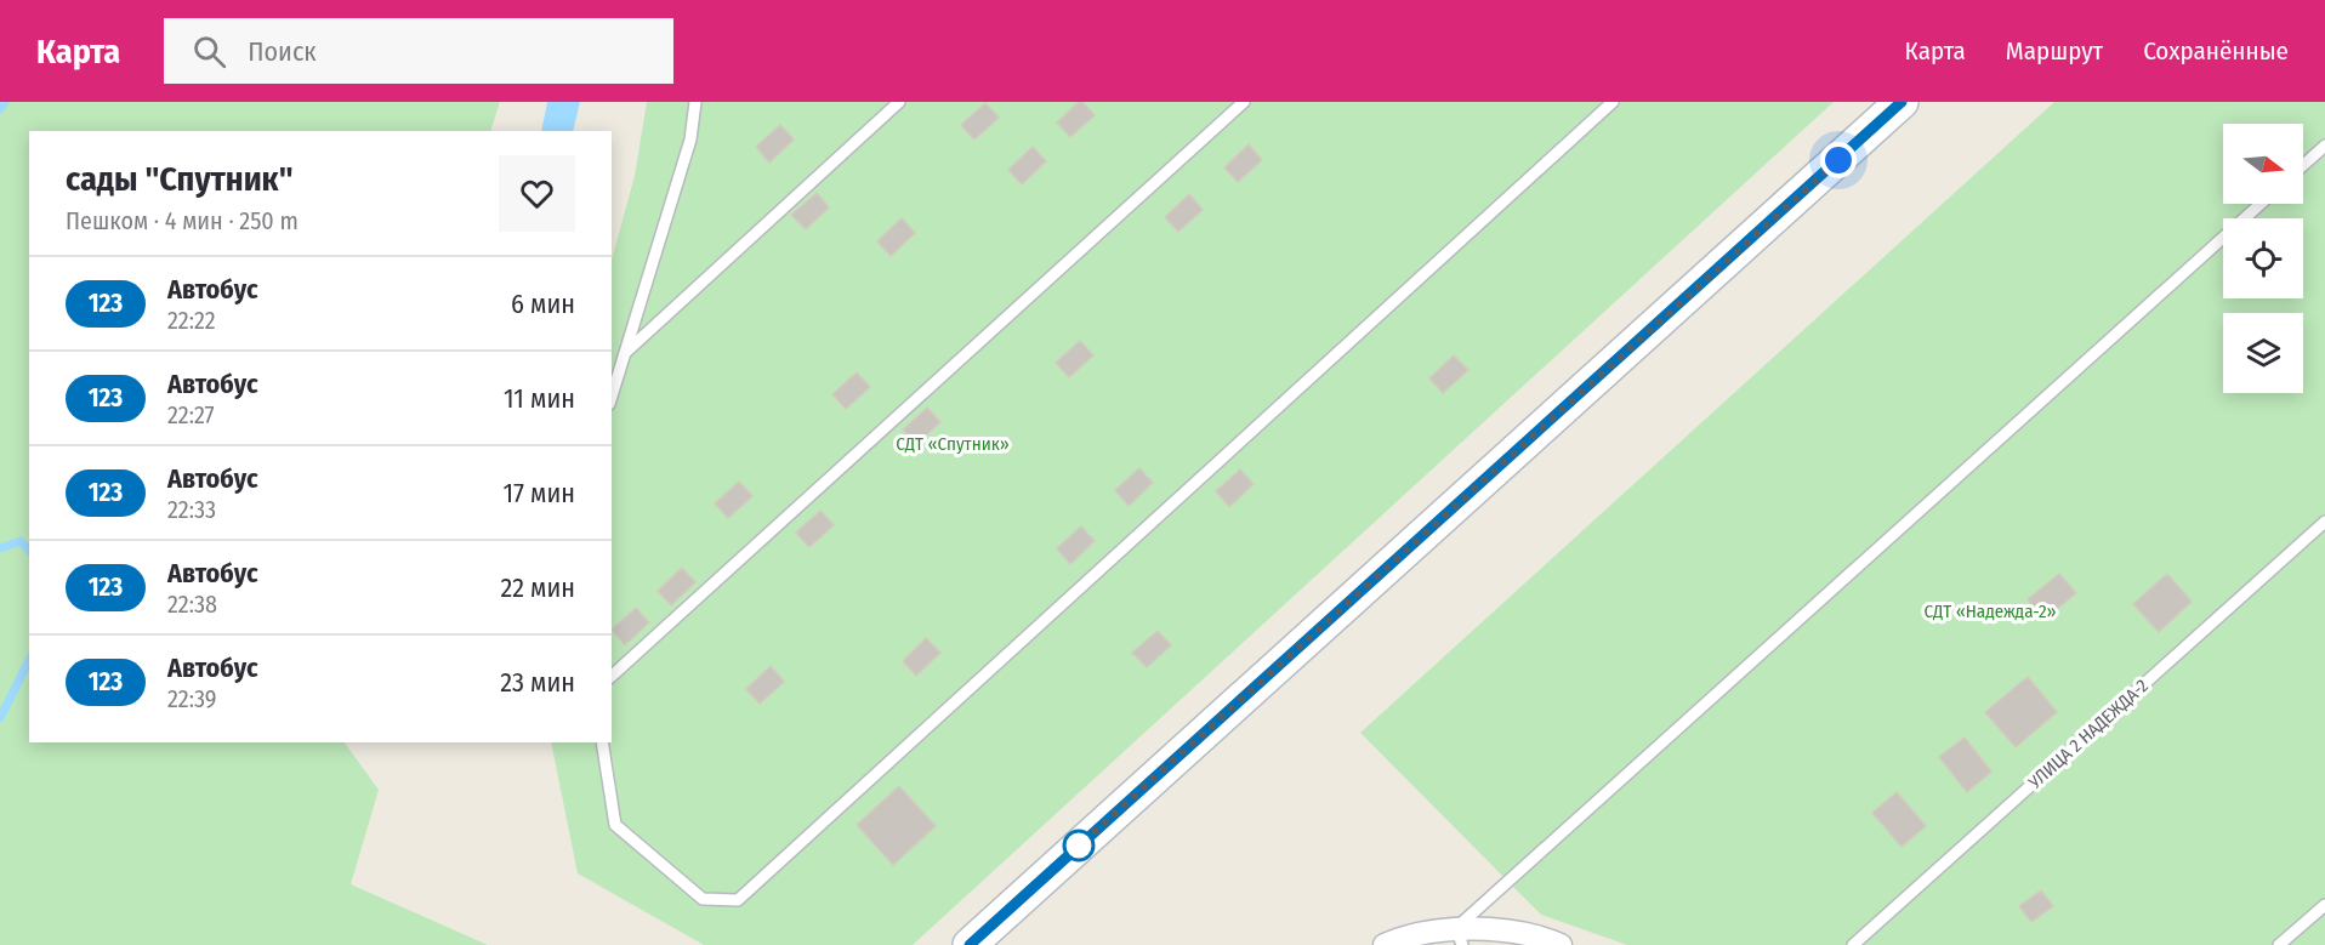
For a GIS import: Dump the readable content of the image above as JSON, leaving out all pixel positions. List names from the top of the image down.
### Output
{
  "streets": {
    "lane": ["УЛИЦА 2 НАДЕЖДА-2"]
  },
  "parks": ["СДТ «Спутник»", "СДТ «Надежда-2»"],
  "lines": ["bus line 123"],
  "north": "right",
  "page": {
    "header": "Карта",
    "search": "Поиск",
    "nav": ["Карта", "Маршрут", "Сохранённые"],
    "heading": ["сады \"Спутник\"", "Пешком · 4 мин · 250 m"],
    "list": [
      {
        "mark": "123",
        "name": "Автобус",
        "note": "22:22",
        "value": "6 мин"
      },
      {
        "mark": "123",
        "name": "Автобус",
        "note": "22:27",
        "value": "11 мин"
      },
      {
        "mark": "123",
        "name": "Автобус",
        "note": "22:33",
        "value": "17 мин"
      },
      {
        "mark": "123",
        "name": "Автобус",
        "note": "22:38",
        "value": "22 мин"
      },
      {
        "mark": "123",
        "name": "Автобус",
        "note": "22:39",
        "value": "23 мин"
      }
    ]
  }
}
